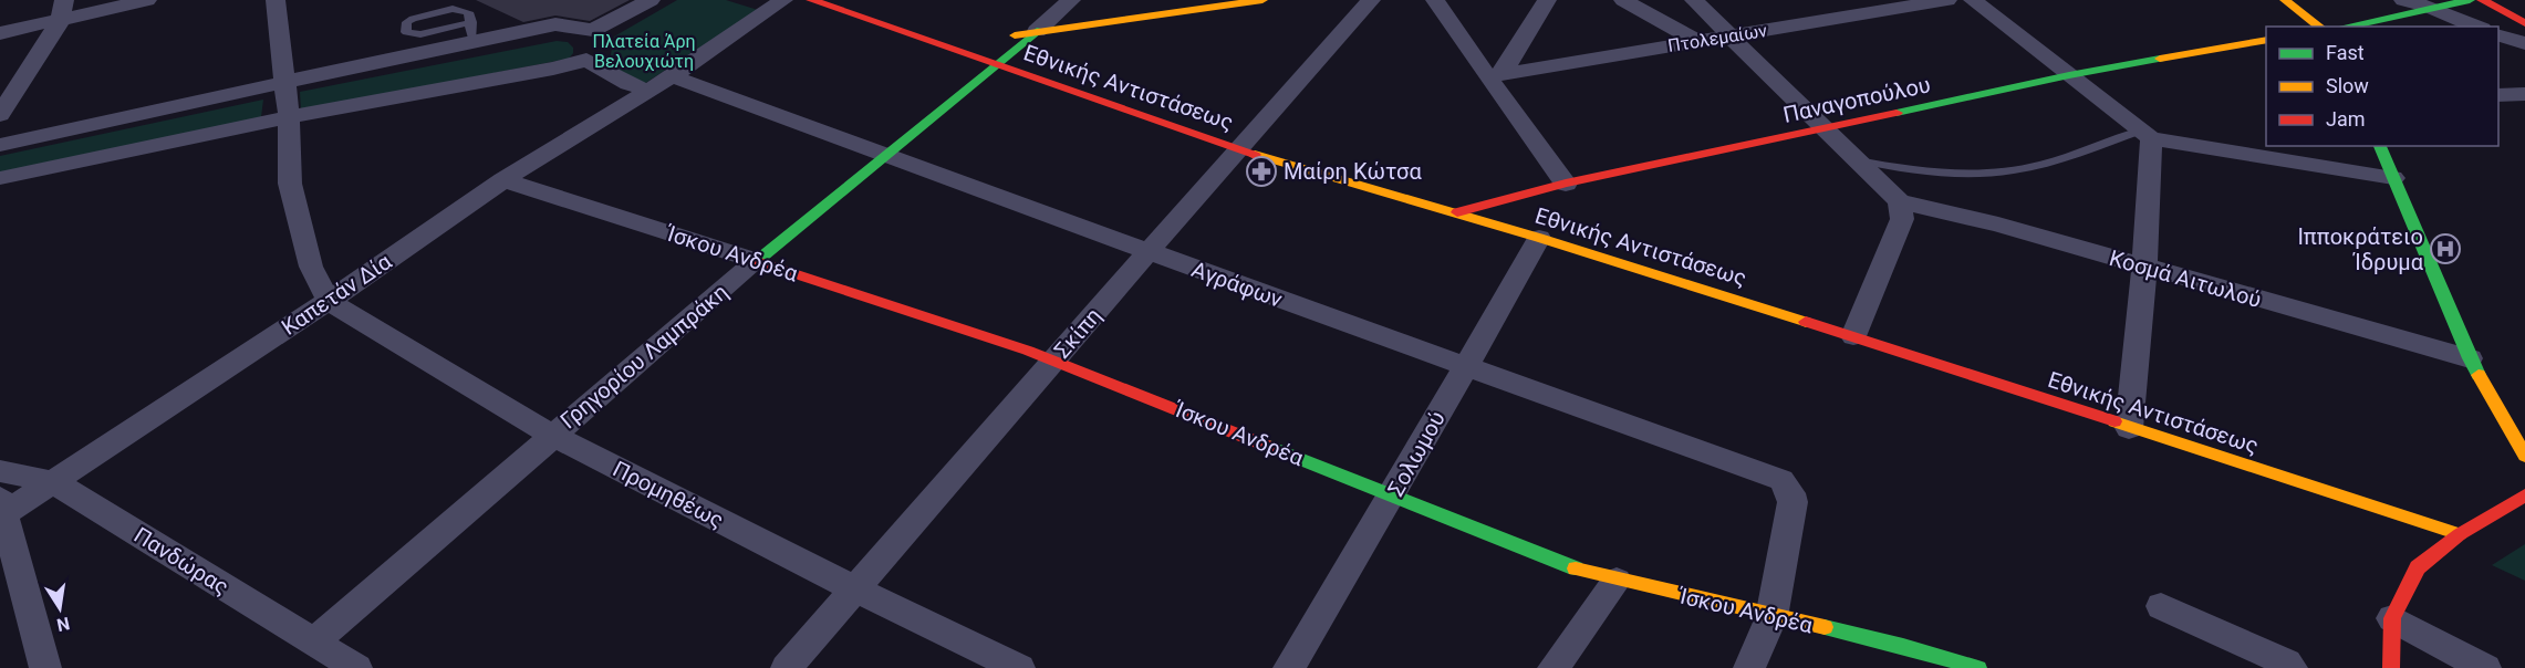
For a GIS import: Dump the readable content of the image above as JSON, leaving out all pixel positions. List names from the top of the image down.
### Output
{
  "streets": {
    "street": [
      "Πτολεμαίων",
      "Εθνικής Αντιστάσεως",
      "Παναγοπούλου",
      "Ίσκου Ανδρέα",
      "Κοσμά Αιτωλού",
      "Αγράφων",
      "Καπετάν Δία",
      "Σκίπη",
      "Γρηγορίου Λαμπράκη",
      "Σολωμού",
      "Προμηθέως",
      "Πανδώρας"
    ]
  },
  "crossings": [
    ["Εθνικής Αντιστάσεως", "Παναγοπούλου"],
    ["Εθνικής Αντιστάσεως", "Σκίπη"],
    ["Εθνικής Αντιστάσεως", "Γρηγορίου Λαμπράκη"],
    ["Εθνικής Αντιστάσεως", "Σολωμού"],
    ["Ίσκου Ανδρέα", "Αγράφων"],
    ["Ίσκου Ανδρέα", "Καπετάν Δία"],
    ["Ίσκου Ανδρέα", "Σκίπη"],
    ["Ίσκου Ανδρέα", "Γρηγορίου Λαμπράκη"],
    ["Ίσκου Ανδρέα", "Σολωμού"],
    ["Αγράφων", "Καπετάν Δία"],
    ["Αγράφων", "Σκίπη"],
    ["Αγράφων", "Γρηγορίου Λαμπράκη"],
    ["Αγράφων", "Σολωμού"],
    ["Καπετάν Δία", "Προμηθέως"],
    ["Καπετάν Δία", "Πανδώρας"],
    ["Σκίπη", "Προμηθέως"],
    ["Γρηγορίου Λαμπράκη", "Προμηθέως"],
    ["Γρηγορίου Λαμπράκη", "Πανδώρας"]
  ],
  "parks": ["Πλατεία Άρη Βελουχιώτη"],
  "places": {
    "pharmacy": ["Μαίρη Κώτσα"],
    "hospital": ["Ιπποκράτειο Ίδρυμα"]
  },
  "legend": ["Fast", "Slow", "Jam"],
  "north": "bottom"
}
